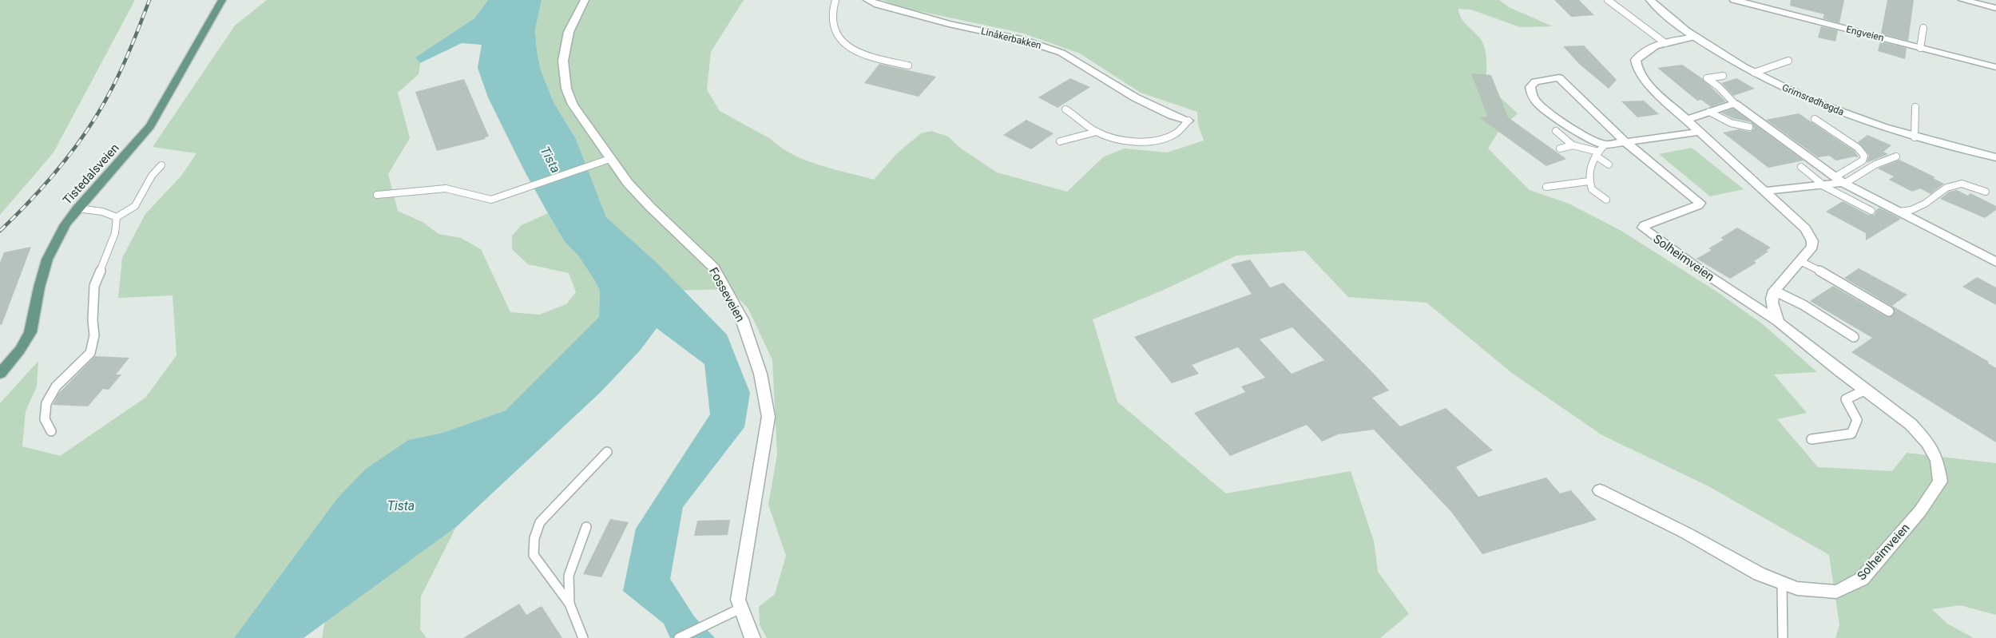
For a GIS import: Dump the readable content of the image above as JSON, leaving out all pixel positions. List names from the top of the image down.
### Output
{
  "streets": {
    "main road": ["Tistedalsveien"],
    "street": [
      "Engveien",
      "Linåkerbakken",
      "Grimsrødhøgda",
      "Solheimveien",
      "Fosseveien"
    ]
  },
  "water": ["Tista"]
}
